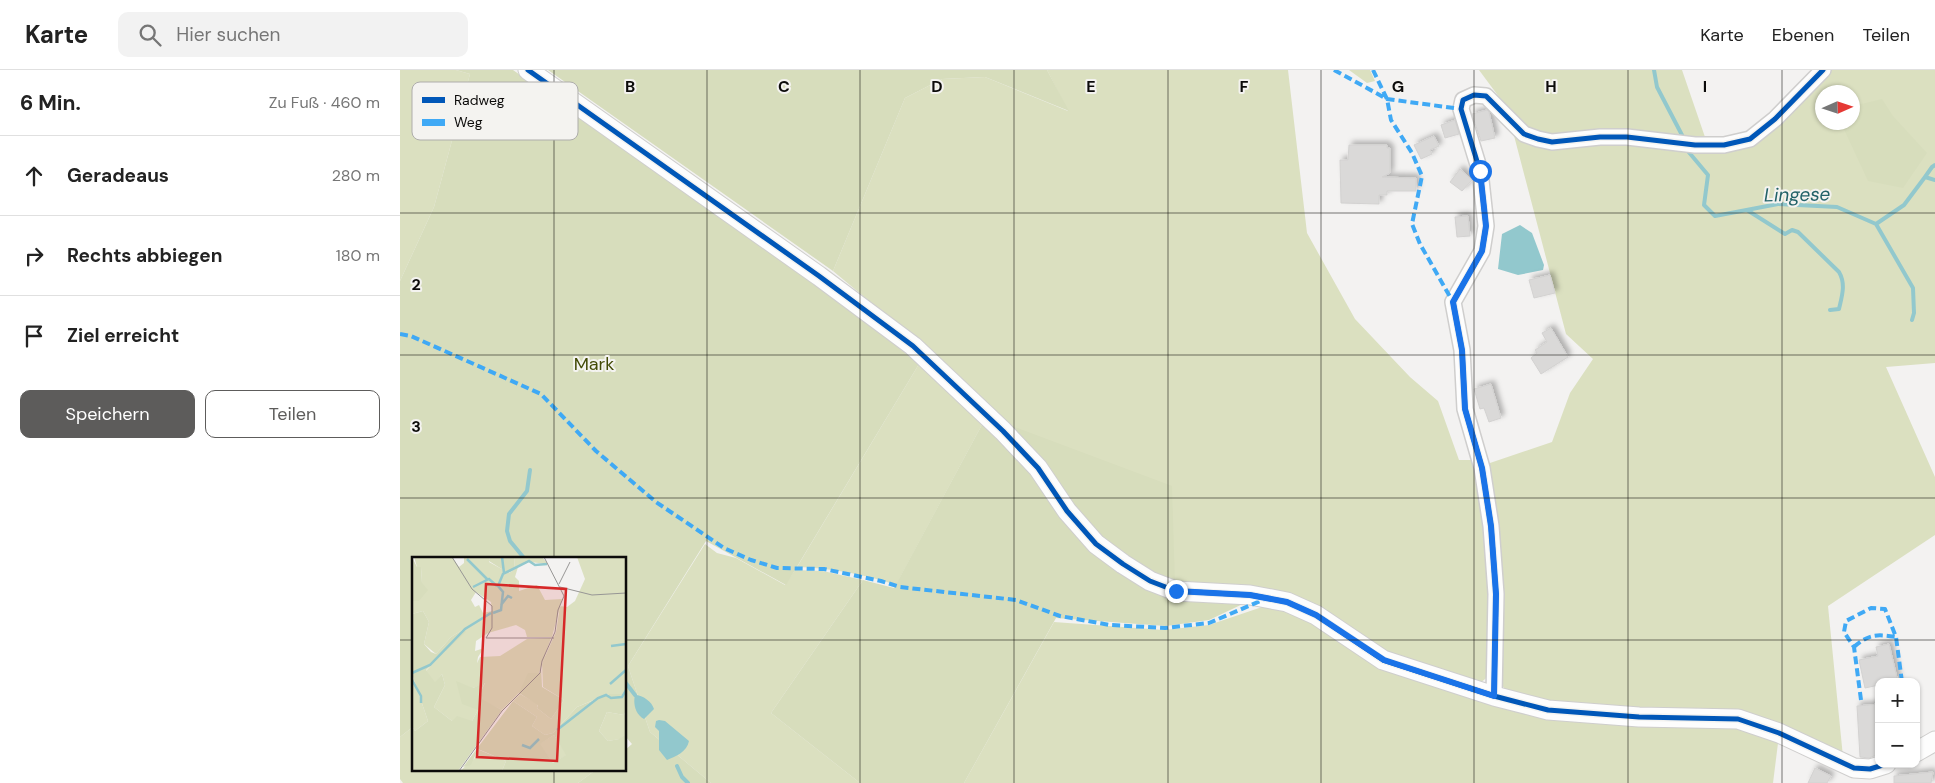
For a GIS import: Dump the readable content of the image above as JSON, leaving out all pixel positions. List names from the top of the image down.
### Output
{
  "water": ["Lingese"],
  "parks": ["Mark"],
  "legend": ["Radweg", "Weg"],
  "north": "right",
  "page": {
    "header": "Karte",
    "search": "Hier suchen",
    "nav": ["Karte", "Ebenen", "Teilen"],
    "heading": ["6 Min.", "Zu Fuß · 460 m"],
    "list": [
      ["Geradeaus", "280 m"],
      ["Rechts abbiegen", "180 m"],
      "Ziel erreicht"
    ],
    "buttons": ["Speichern", "Teilen"],
    "map_buttons": ["+", "−"]
  },
  "grid": {
    "columns": [
      "B",
      "C",
      "D",
      "E",
      "F",
      "G",
      "H",
      "I"
    ],
    "rows": ["2", "3"]
  }
}
